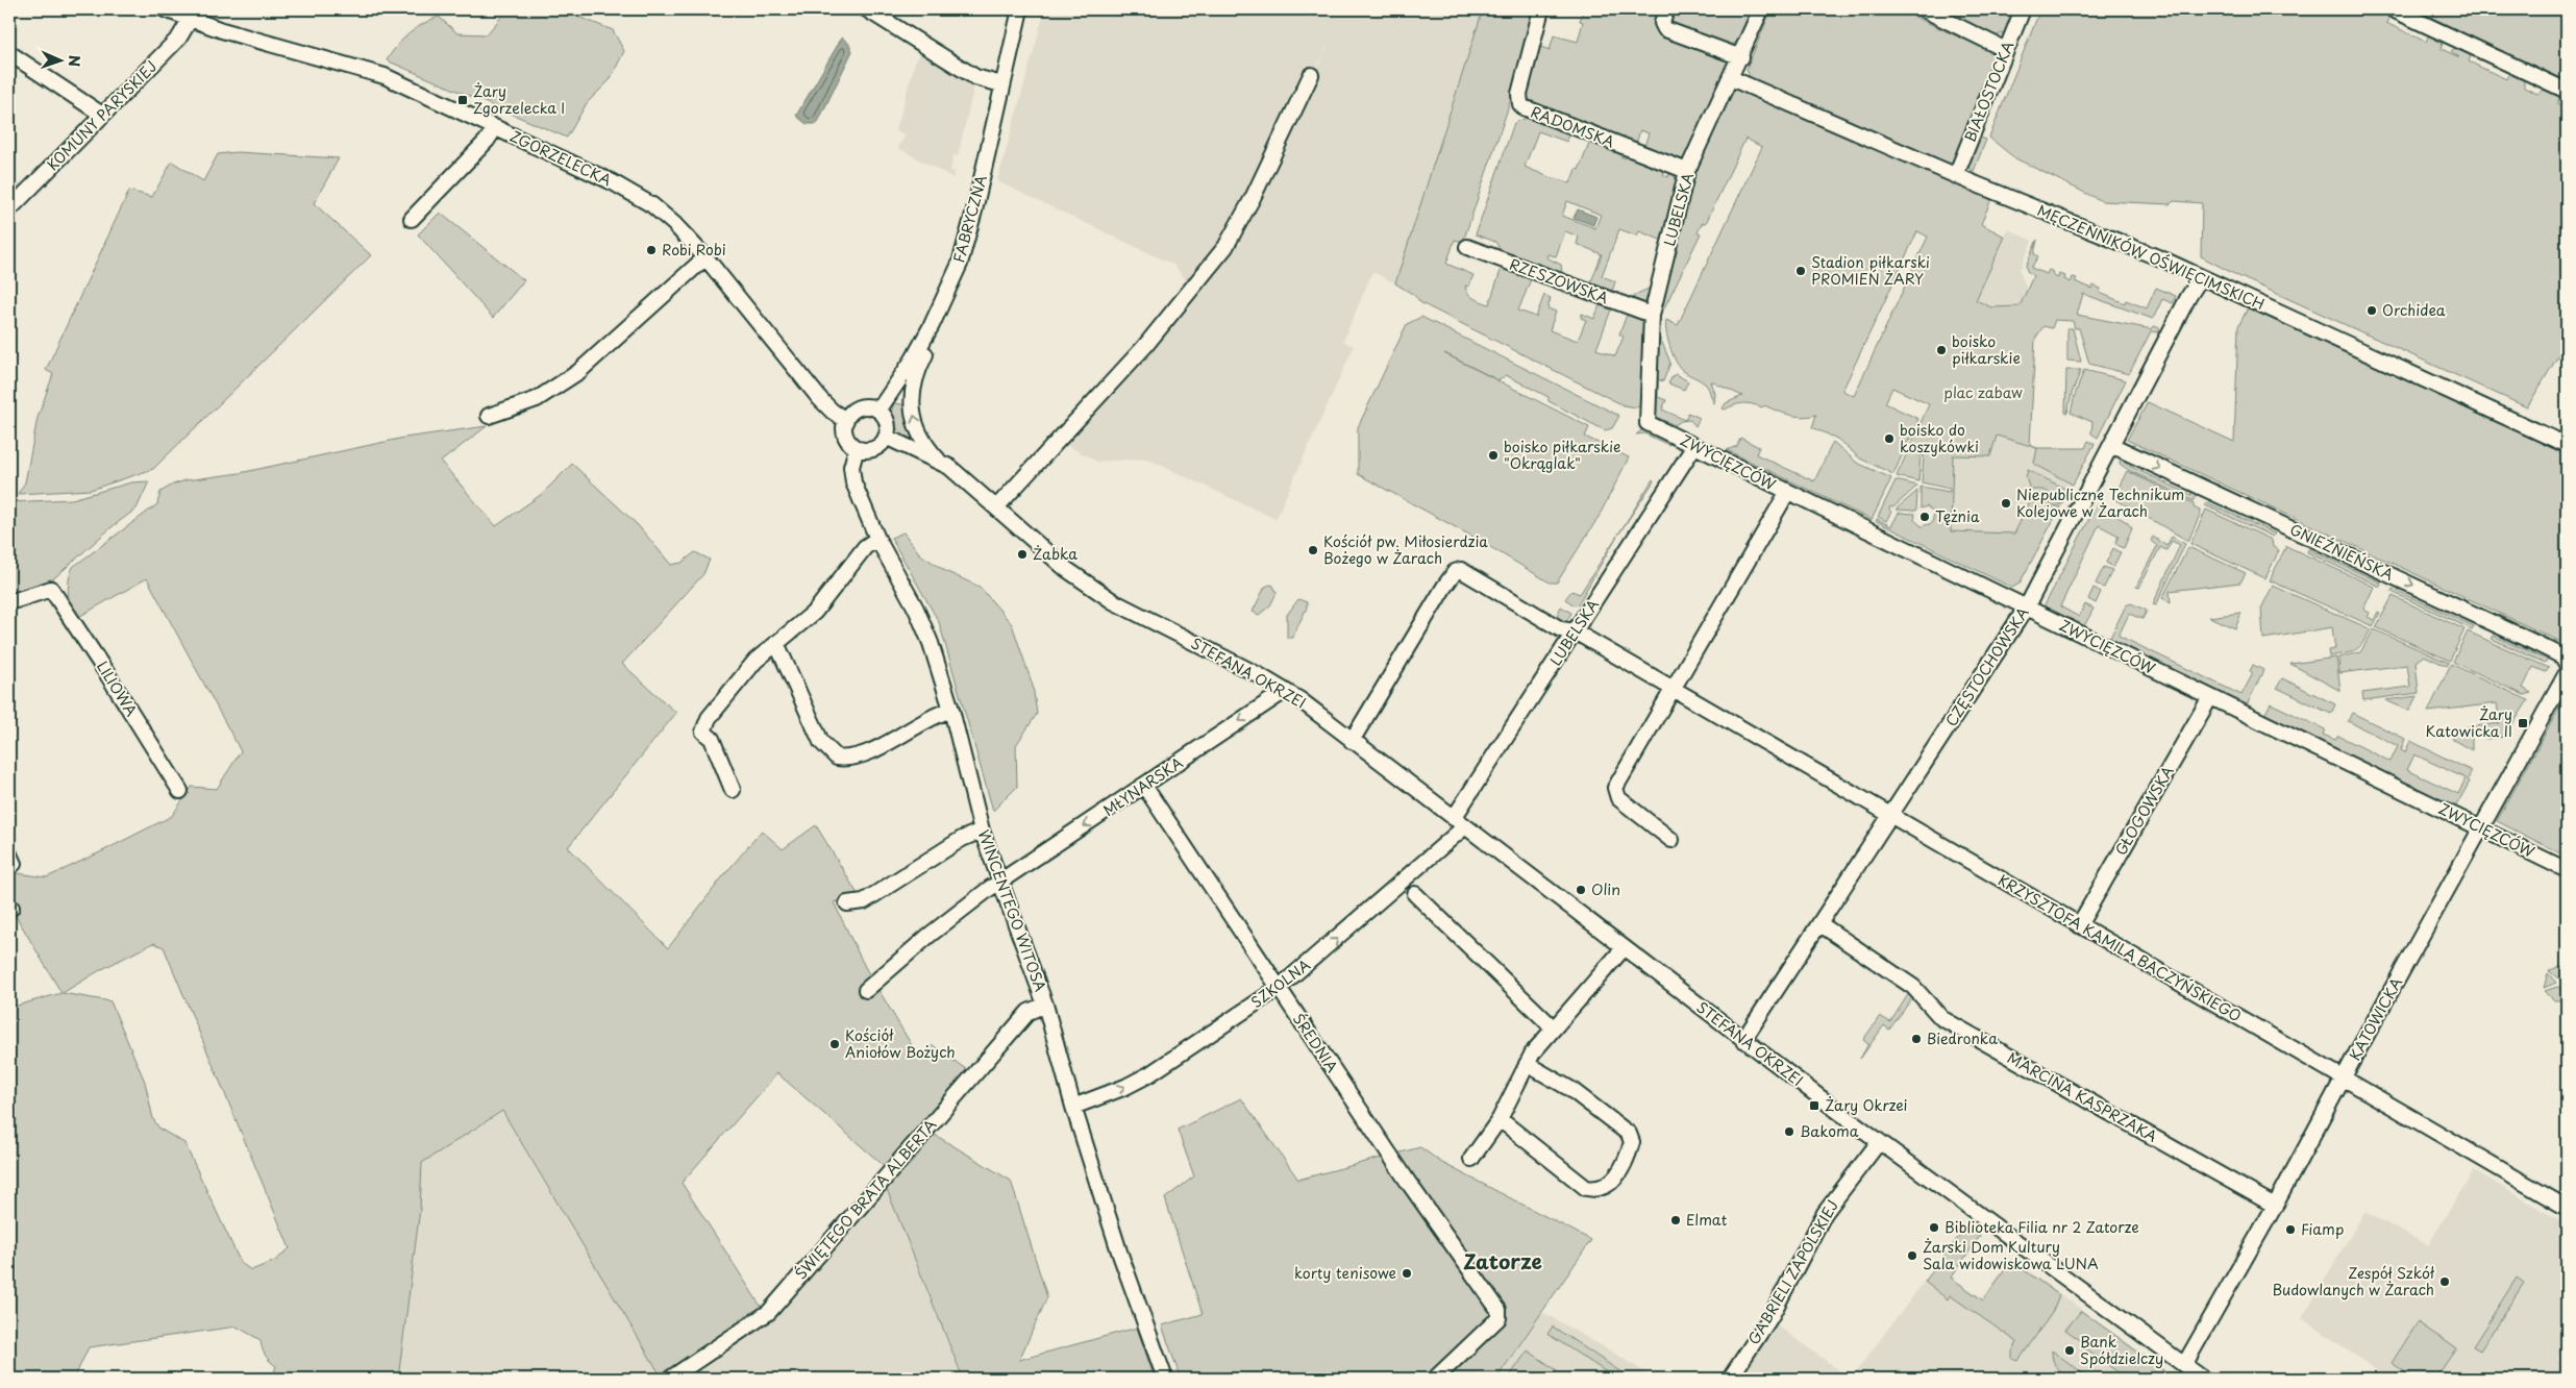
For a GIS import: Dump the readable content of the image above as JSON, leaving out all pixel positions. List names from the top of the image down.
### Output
{
  "streets": {
    "street": [
      "BIAŁOSTOCKA",
      "KOMUNY PARYSKIEJ",
      "RADOMSKA",
      "ZGORZELECKA",
      "LUBELSKA",
      "FABRYCZNA",
      "MĘCZENNIKÓW OŚWIĘCIMSKICH",
      "RZESZOWSKA",
      "ZWYCIĘZCÓW",
      "GNIEŹNIEŃSKA",
      "CZĘSTOCHOWSKA",
      "STEFANA OKRZEI",
      "LILIOWA",
      "MŁYNARSKA",
      "GŁOGOWSKA",
      "WINCENTEGO WITOSA",
      "KRZYSZTOFA KAMILA BACZYŃSKIEGO",
      "SZKOLNA",
      "KATOWICKA",
      "ŚREDNIA",
      "MARCINA KASPRZAKA",
      "ŚWIĘTEGO BRATA ALBERTA",
      "GABRIELI ZAPOLSKIEJ"
    ]
  },
  "crossings": [
    ["BIAŁOSTOCKA", "MĘCZENNIKÓW OŚWIĘCIMSKICH"],
    ["KOMUNY PARYSKIEJ", "ZGORZELECKA"],
    ["RADOMSKA", "LUBELSKA"],
    ["ZGORZELECKA", "FABRYCZNA"],
    ["ZGORZELECKA", "STEFANA OKRZEI"],
    ["ZGORZELECKA", "WINCENTEGO WITOSA"],
    ["LUBELSKA", "MĘCZENNIKÓW OŚWIĘCIMSKICH"],
    ["LUBELSKA", "RZESZOWSKA"],
    ["LUBELSKA", "ZWYCIĘZCÓW"],
    ["LUBELSKA", "STEFANA OKRZEI"],
    ["LUBELSKA", "KRZYSZTOFA KAMILA BACZYŃSKIEGO"],
    ["LUBELSKA", "SZKOLNA"],
    ["FABRYCZNA", "STEFANA OKRZEI"],
    ["FABRYCZNA", "WINCENTEGO WITOSA"],
    ["MĘCZENNIKÓW OŚWIĘCIMSKICH", "CZĘSTOCHOWSKA"],
    ["ZWYCIĘZCÓW", "CZĘSTOCHOWSKA"],
    ["ZWYCIĘZCÓW", "GŁOGOWSKA"],
    ["ZWYCIĘZCÓW", "KATOWICKA"],
    ["GNIEŹNIEŃSKA", "CZĘSTOCHOWSKA"],
    ["CZĘSTOCHOWSKA", "STEFANA OKRZEI"],
    ["CZĘSTOCHOWSKA", "KRZYSZTOFA KAMILA BACZYŃSKIEGO"],
    ["CZĘSTOCHOWSKA", "MARCINA KASPRZAKA"],
    ["STEFANA OKRZEI", "MŁYNARSKA"],
    ["STEFANA OKRZEI", "WINCENTEGO WITOSA"],
    ["STEFANA OKRZEI", "KRZYSZTOFA KAMILA BACZYŃSKIEGO"],
    ["STEFANA OKRZEI", "SZKOLNA"],
    ["STEFANA OKRZEI", "KATOWICKA"],
    ["STEFANA OKRZEI", "GABRIELI ZAPOLSKIEJ"],
    ["MŁYNARSKA", "WINCENTEGO WITOSA"],
    ["MŁYNARSKA", "ŚREDNIA"],
    ["GŁOGOWSKA", "KRZYSZTOFA KAMILA BACZYŃSKIEGO"],
    ["WINCENTEGO WITOSA", "SZKOLNA"],
    ["WINCENTEGO WITOSA", "ŚWIĘTEGO BRATA ALBERTA"],
    ["KRZYSZTOFA KAMILA BACZYŃSKIEGO", "KATOWICKA"],
    ["SZKOLNA", "ŚREDNIA"],
    ["KATOWICKA", "MARCINA KASPRZAKA"]
  ],
  "one_way": ["GNIEŹNIEŃSKA", "MŁYNARSKA", "SZKOLNA"],
  "districts": ["Zatorze"],
  "parks": ["plac zabaw"],
  "places": {
    "transit": ["Żary Zgorzelecka I", "Żary Katowicka II", "Żary Okrzei"],
    "other": [
      "Robi Robi",
      "Stadion piłkarski PROMIEŃ ŻARY",
      "Orchidea",
      "boisko piłkarskie",
      "boisko do koszykówki",
      "boisko piłkarskie \"Okrąglak\"",
      "Niepubliczne Technikum Kolejowe w Żarach",
      "Tężnia",
      "Kościół pw. Miłosierdzia Bożego w Żarach",
      "Żabka",
      "Olin",
      "Biedronka",
      "Kościół Aniołów Bożych",
      "Bakoma",
      "Elmat",
      "Biblioteka Filia nr 2 Zatorze",
      "Fiamp",
      "Żarski Dom Kultury Sala widowiskowa LUNA",
      "korty tenisowe",
      "Zespół Szkół Budowlanych w Żarach",
      "Bank Spółdzielczy"
    ]
  },
  "north": "right"
}
